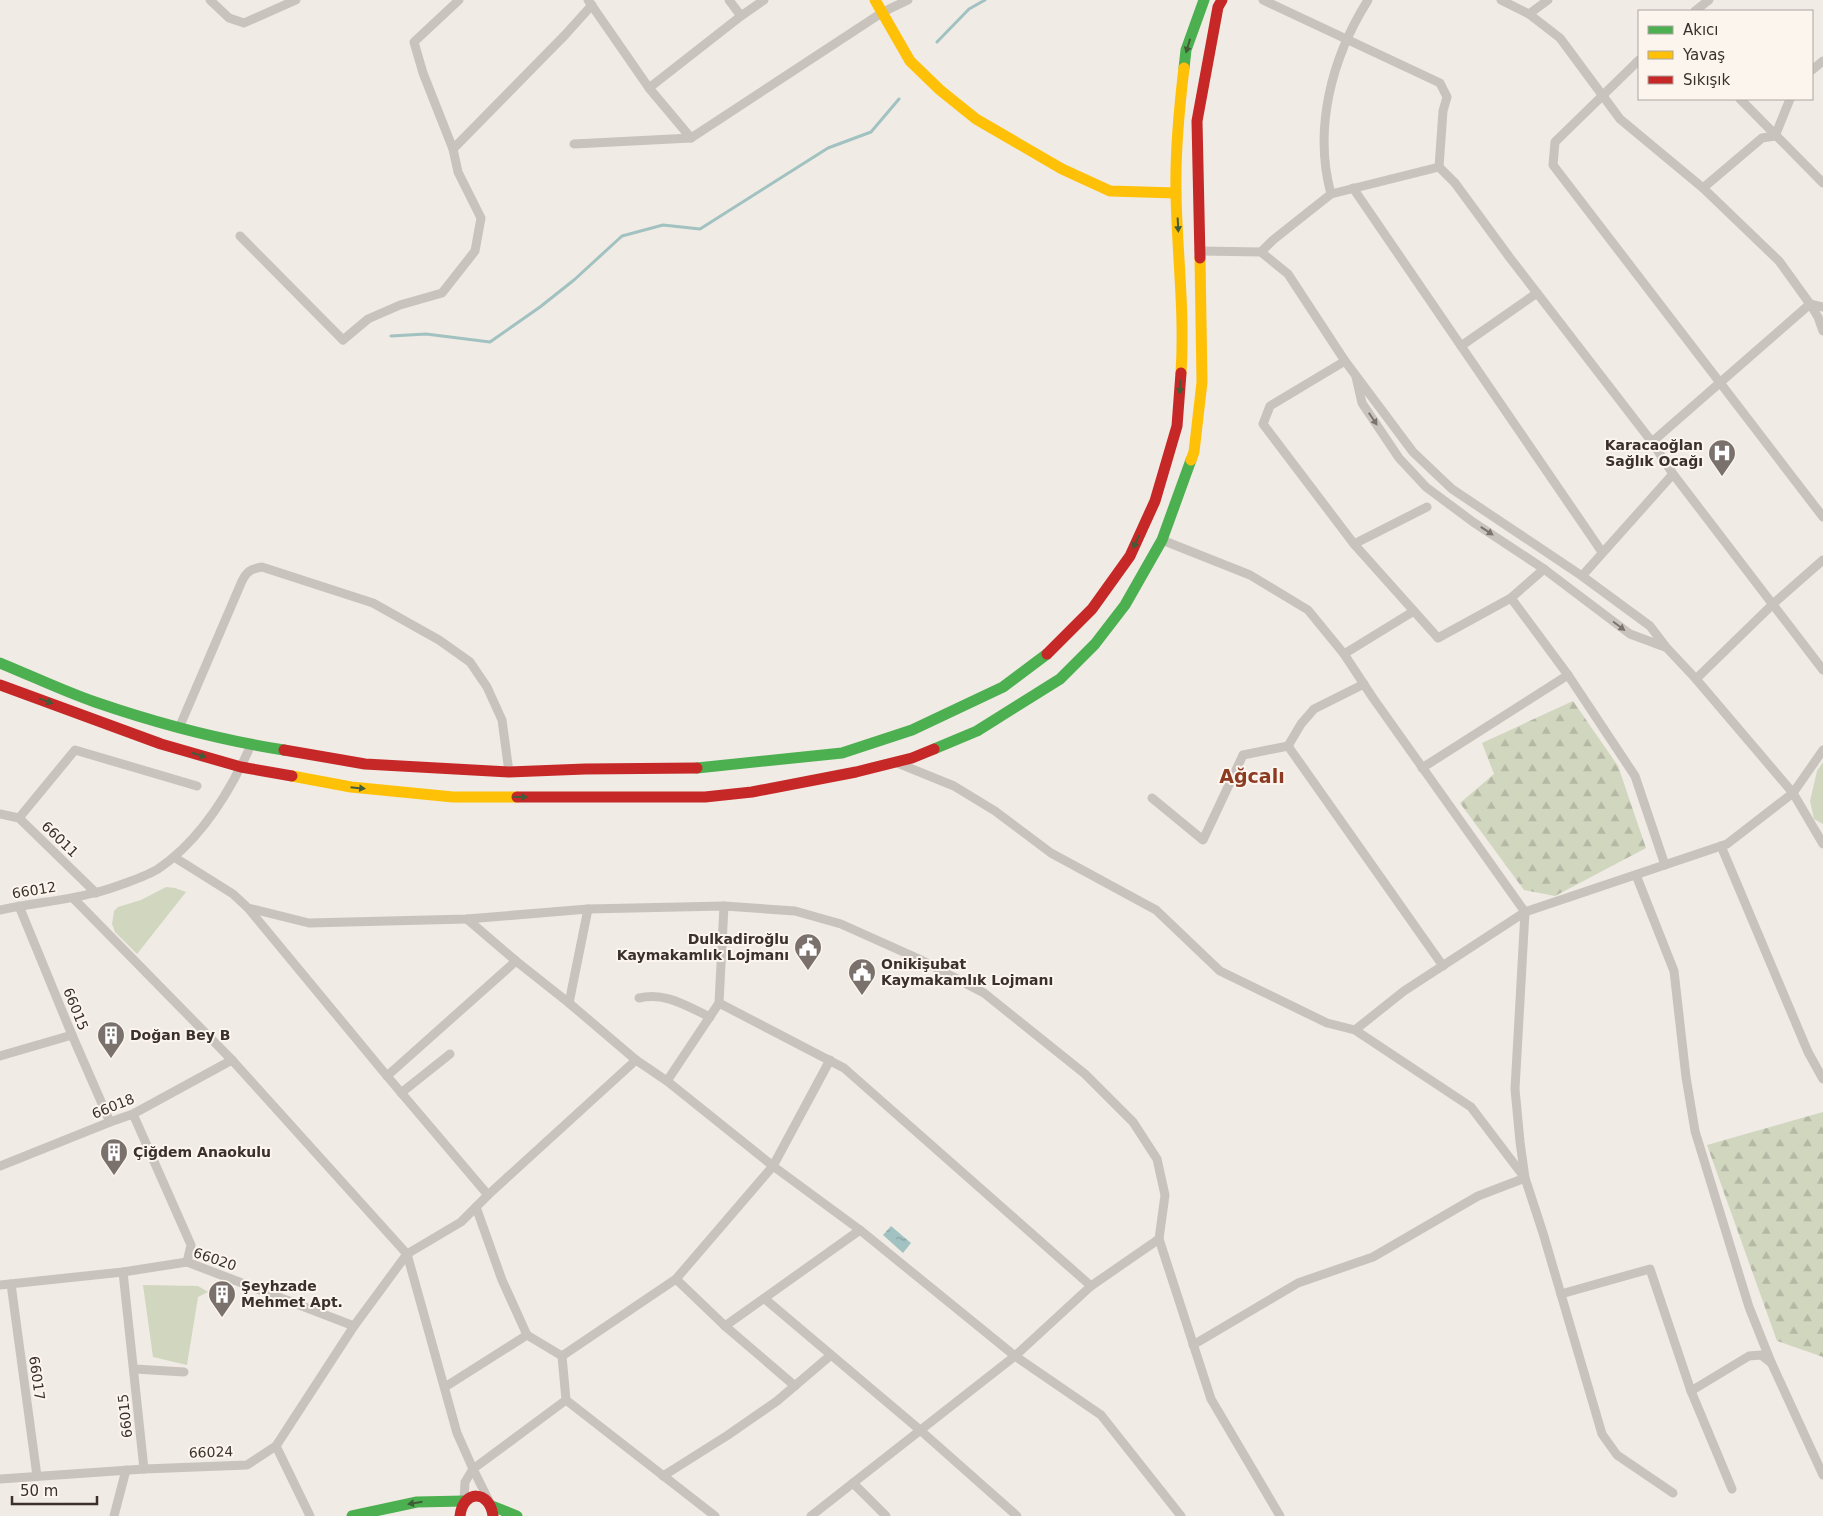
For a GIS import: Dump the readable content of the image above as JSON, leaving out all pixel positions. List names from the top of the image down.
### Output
{
  "streets": {
    "street": [
      "66011",
      "66012",
      "66015",
      "66018",
      "66020",
      "66017",
      "66024"
    ]
  },
  "crossings": [
    ["66011", "66012"],
    ["66012", "66015"],
    ["66015", "66018"],
    ["66015", "66020"],
    ["66015", "66024"],
    ["66020", "66017"],
    ["66020", "66024"],
    ["66017", "66024"]
  ],
  "districts": ["Ağcalı"],
  "places": {
    "hospital": ["Karacaoğlan Sağlık Ocağı"],
    "public building": ["Dulkadiroğlu Kaymakamlık Lojmanı", "Onikişubat Kaymakamlık Lojmanı"],
    "building": ["Doğan Bey B", "Çiğdem Anaokulu", "Şeyhzade Mehmet Apt."]
  },
  "legend": ["Akıcı", "Yavaş", "Sıkışık"],
  "scale_bar": "50 m"
}
